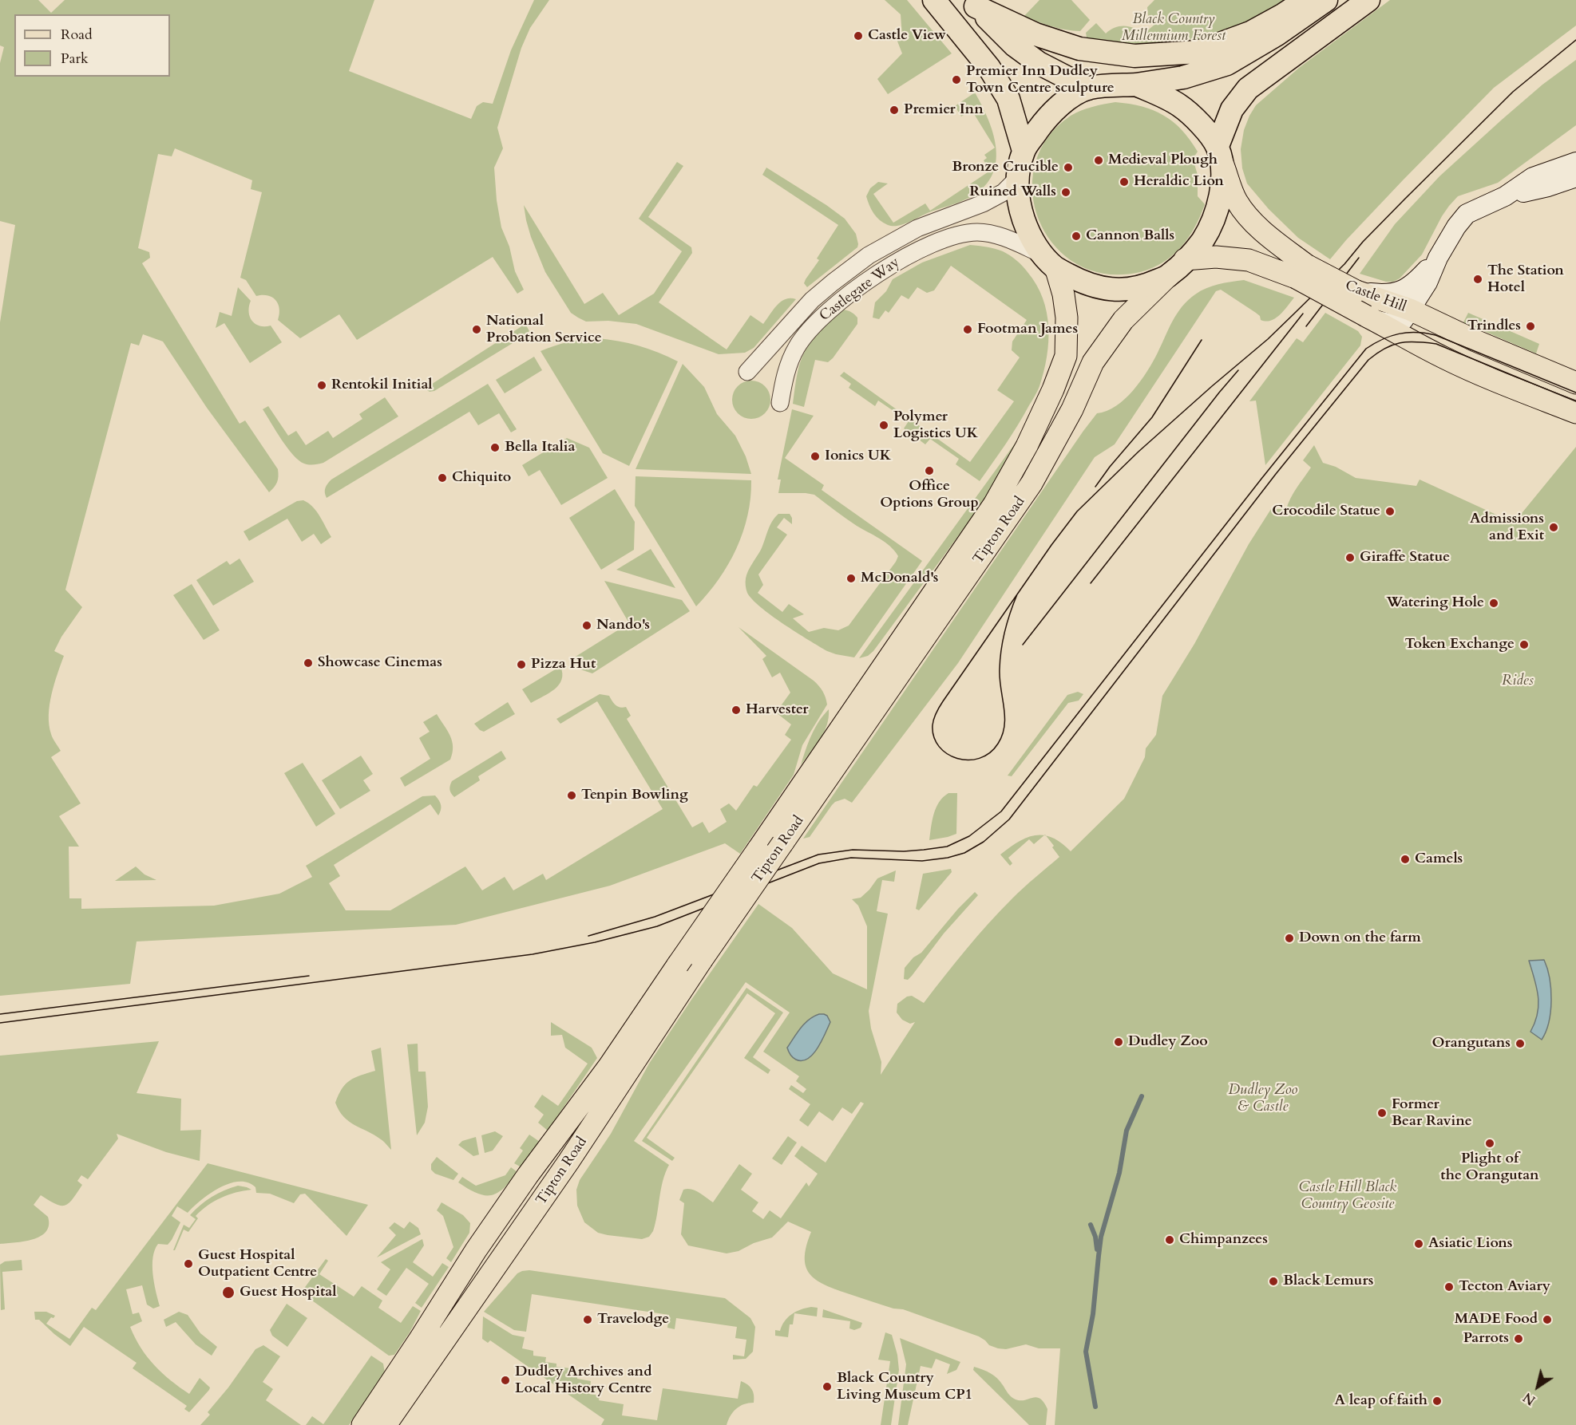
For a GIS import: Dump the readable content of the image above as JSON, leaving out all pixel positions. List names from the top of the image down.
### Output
{
  "streets": {
    "main road": ["Castle Hill", "Tipton Road"],
    "street": ["Castlegate Way"]
  },
  "crossings": [
    ["Castlegate Way", "Tipton Road"]
  ],
  "parks": [
    "Black Country Millennium Forest",
    "Rides",
    "Dudley Zoo & Castle",
    "Castle Hill Black Country Geosite"
  ],
  "places": [
    "Castle View",
    "Premier Inn Dudley Town Centre sculpture",
    "Premier Inn",
    "Medieval Plough",
    "Bronze Crucible",
    "Heraldic Lion",
    "Ruined Walls",
    "Cannon Balls",
    "The Station Hotel",
    "Trindles",
    "National Probation Service",
    "Footman James",
    "Rentokil Initial",
    "Polymer Logistics UK",
    "Bella Italia",
    "Ionics UK",
    "Office Options Group",
    "Chiquito",
    "Crocodile Statue",
    "Admissions and Exit",
    "Giraffe Statue",
    "McDonald's",
    "Watering Hole",
    "Nando's",
    "Token Exchange",
    "Showcase Cinemas",
    "Pizza Hut",
    "Harvester",
    "Tenpin Bowling",
    "Camels",
    "Down on the farm",
    "Dudley Zoo",
    "Orangutans",
    "Former Bear Ravine",
    "Plight of the Orangutan",
    "Chimpanzees",
    "Asiatic Lions",
    "Guest Hospital Outpatient Centre",
    "Black Lemurs",
    "Tecton Aviary",
    "Guest Hospital",
    "Travelodge",
    "MADE Food",
    "Parrots",
    "Dudley Archives and Local History Centre",
    "Black Country Living Museum CP1",
    "A leap of faith"
  ],
  "legend": ["Road", "Park"],
  "north": "bottom left"
}
